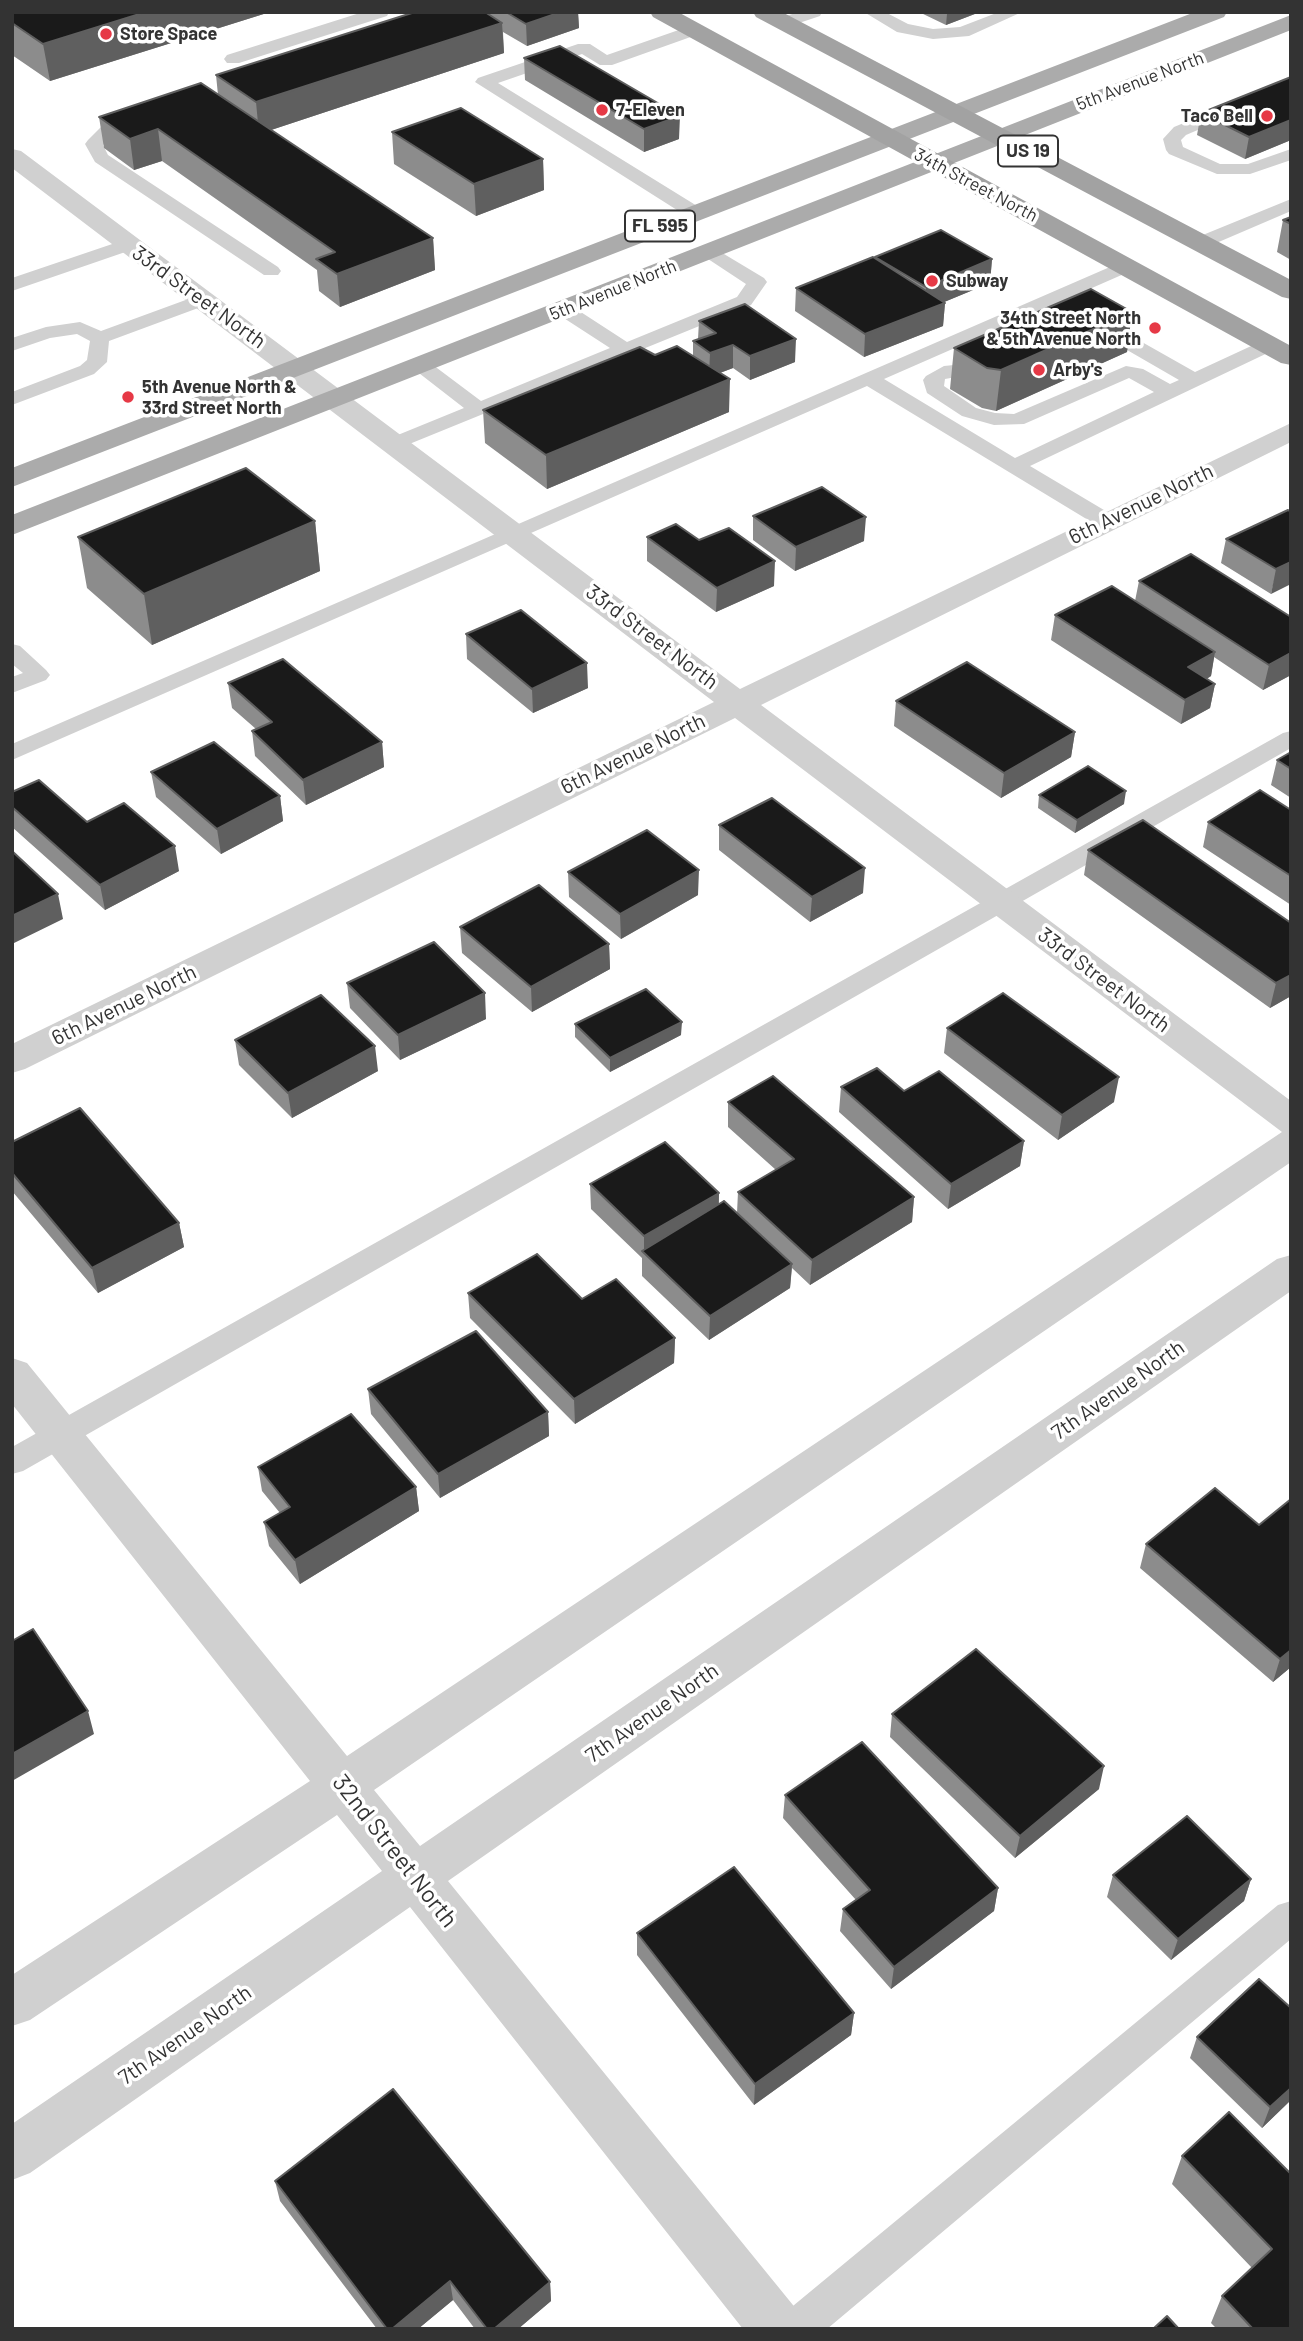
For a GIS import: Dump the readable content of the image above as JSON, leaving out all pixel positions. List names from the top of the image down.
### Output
{
  "streets": {
    "highway": ["US 19", "34th Street North"],
    "main road": ["5th Avenue North", "FL 595"],
    "street": [
      "33rd Street North",
      "6th Avenue North",
      "7th Avenue North",
      "32nd Street North"
    ]
  },
  "crossings": [
    ["5th Avenue North", "US 19"],
    ["5th Avenue North", "34th Street North"],
    ["5th Avenue North", "33rd Street North"],
    ["33rd Street North", "6th Avenue North"],
    ["7th Avenue North", "32nd Street North"]
  ],
  "places": [
    "Store Space",
    "7-Eleven",
    "Taco Bell",
    "Subway",
    "34th Street North & 5th Avenue North",
    "Arby's",
    "5th Avenue North & 33rd Street North"
  ]
}
